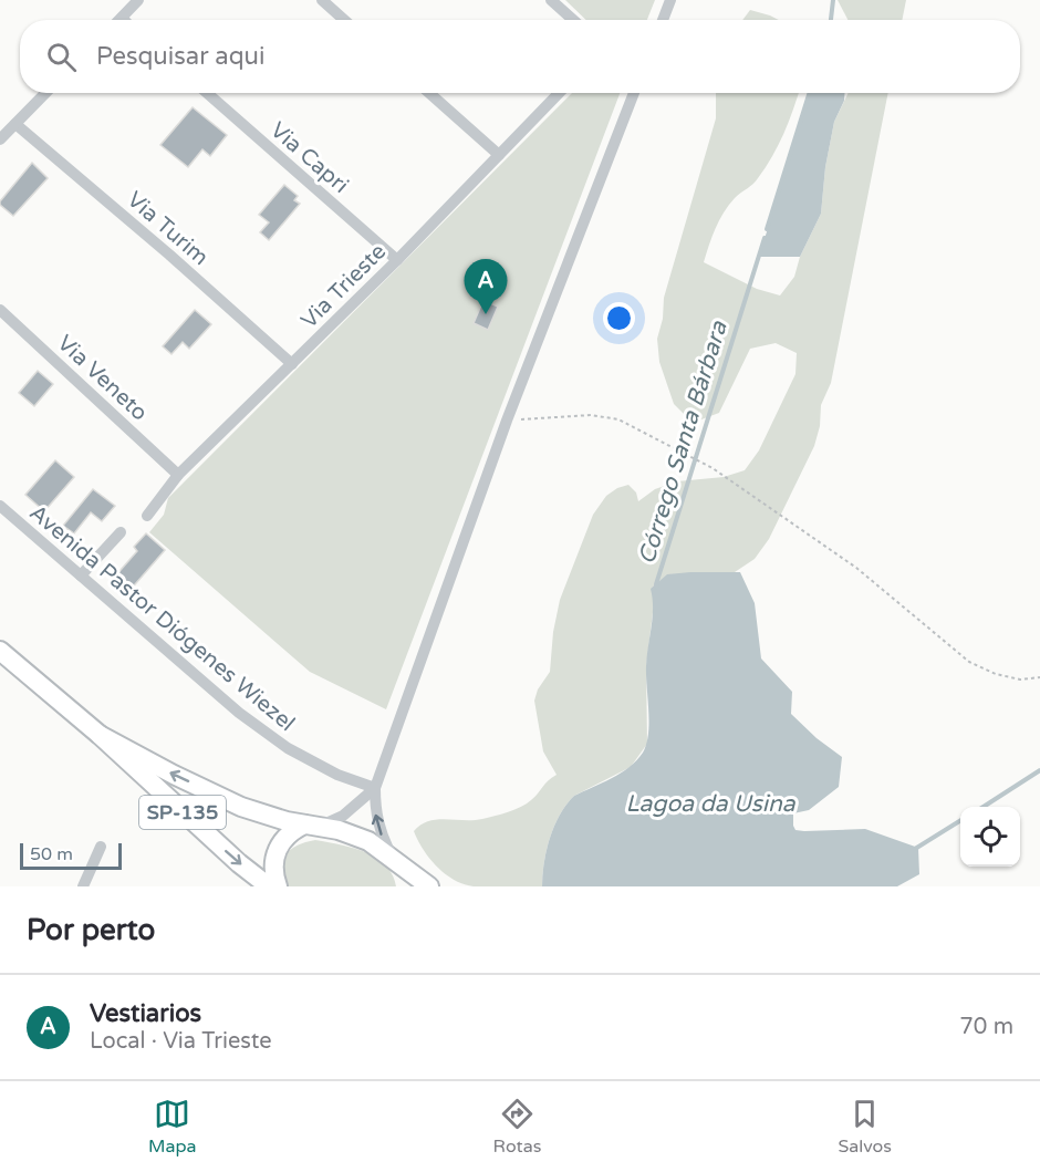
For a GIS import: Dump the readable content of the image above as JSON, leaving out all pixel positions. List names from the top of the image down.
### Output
{
  "streets": {
    "main road": ["SP-135"],
    "street": [
      "Via Capri",
      "Via Turim",
      "Via Trieste",
      "Via Veneto",
      "Avenida Pastor Diógenes Wiezel"
    ]
  },
  "crossings": [
    ["Via Capri", "Via Trieste"],
    ["Via Turim", "Via Trieste"],
    ["Via Trieste", "Via Veneto"]
  ],
  "water": ["Córrego Santa Bárbara", "Lagoa da Usina"],
  "scale_bar": "50 m",
  "page": {
    "search": "Pesquisar aqui",
    "pins": "A",
    "scale": "50 m",
    "heading": "Por perto",
    "list": [
      {
        "mark": "A",
        "name": "Vestiarios",
        "note": "Local · Via Trieste",
        "value": "70 m"
      }
    ],
    "nav": ["Mapa", "Rotas", "Salvos"]
  }
}
